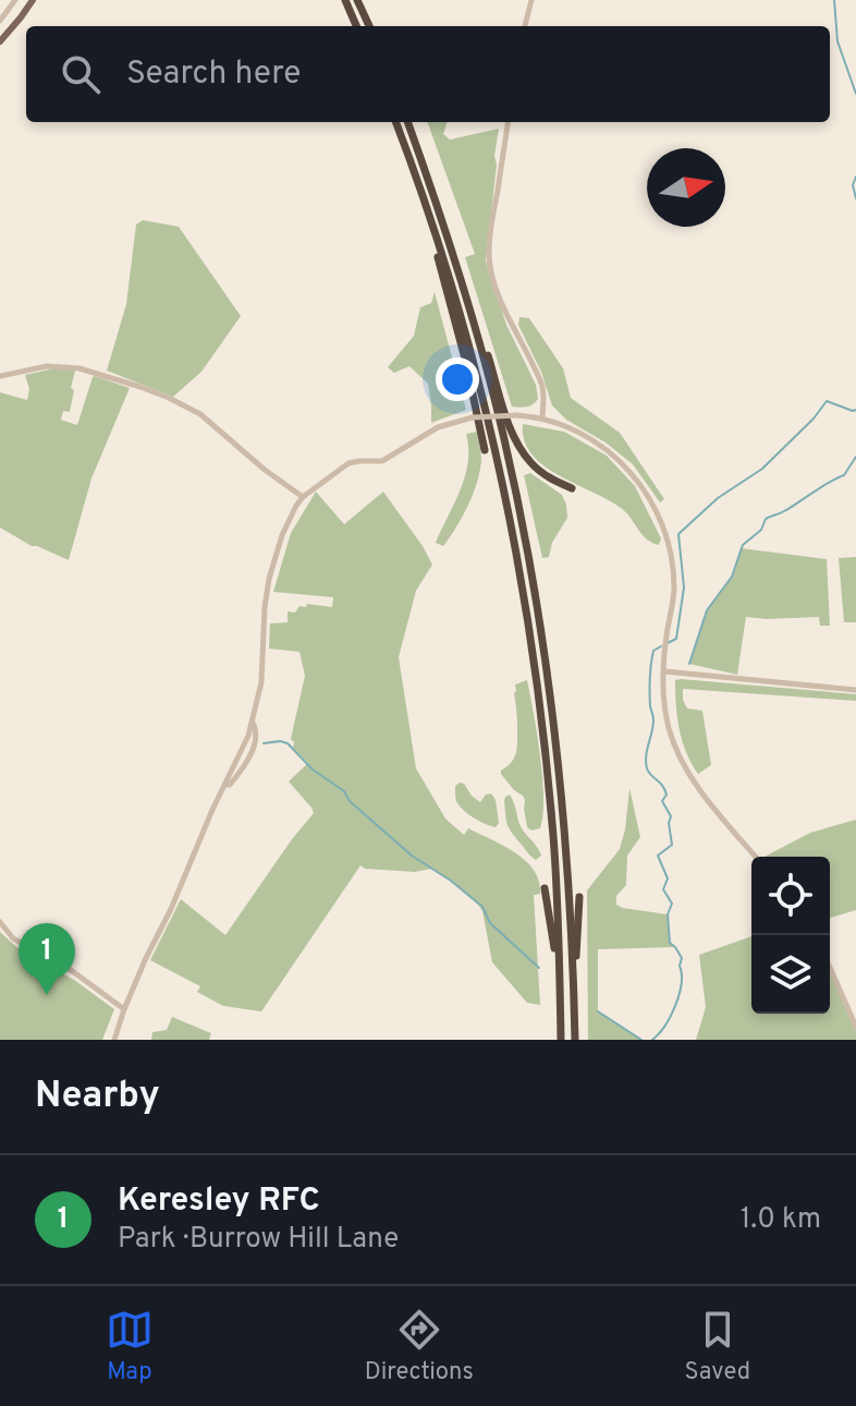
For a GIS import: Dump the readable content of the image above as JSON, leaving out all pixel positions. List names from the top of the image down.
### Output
{
  "north": "right",
  "page": {
    "search": "Search here",
    "pins": "1",
    "heading": "Nearby",
    "list": [
      {
        "mark": "1",
        "name": "Keresley RFC",
        "note": "Park · Burrow Hill Lane",
        "value": "1.0 km"
      }
    ],
    "nav": ["Map", "Directions", "Saved"]
  }
}
